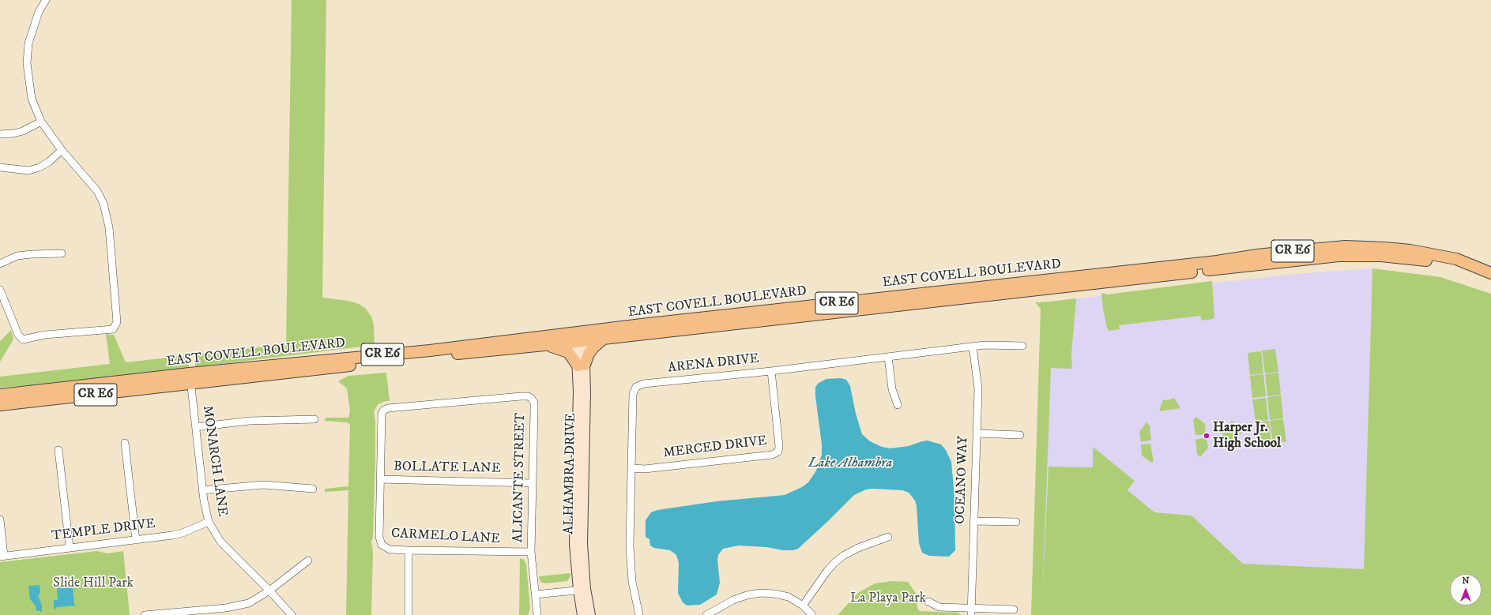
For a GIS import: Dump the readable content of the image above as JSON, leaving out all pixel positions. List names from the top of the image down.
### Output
{
  "streets": {
    "main road": ["CR E6", "EAST COVELL BOULEVARD", "ALHAMBRA DRIVE"],
    "street": [
      "ARENA DRIVE",
      "MERCED DRIVE",
      "MONARCH LANE",
      "BOLLATE LANE",
      "ALICANTE STREET",
      "OCEANO WAY",
      "TEMPLE DRIVE",
      "CARMELO LANE"
    ]
  },
  "crossings": [
    ["EAST COVELL BOULEVARD", "MONARCH LANE"],
    ["EAST COVELL BOULEVARD", "ALHAMBRA DRIVE"],
    ["ARENA DRIVE", "MERCED DRIVE"],
    ["ARENA DRIVE", "OCEANO WAY"],
    ["MONARCH LANE", "TEMPLE DRIVE"],
    ["BOLLATE LANE", "ALICANTE STREET"],
    ["BOLLATE LANE", "CARMELO LANE"],
    ["ALICANTE STREET", "CARMELO LANE"]
  ],
  "water": ["Lake Alhambra"],
  "parks": ["Slide Hill Park", "La Playa Park"],
  "places": ["Harper Jr. High School"],
  "north": "top"
}
